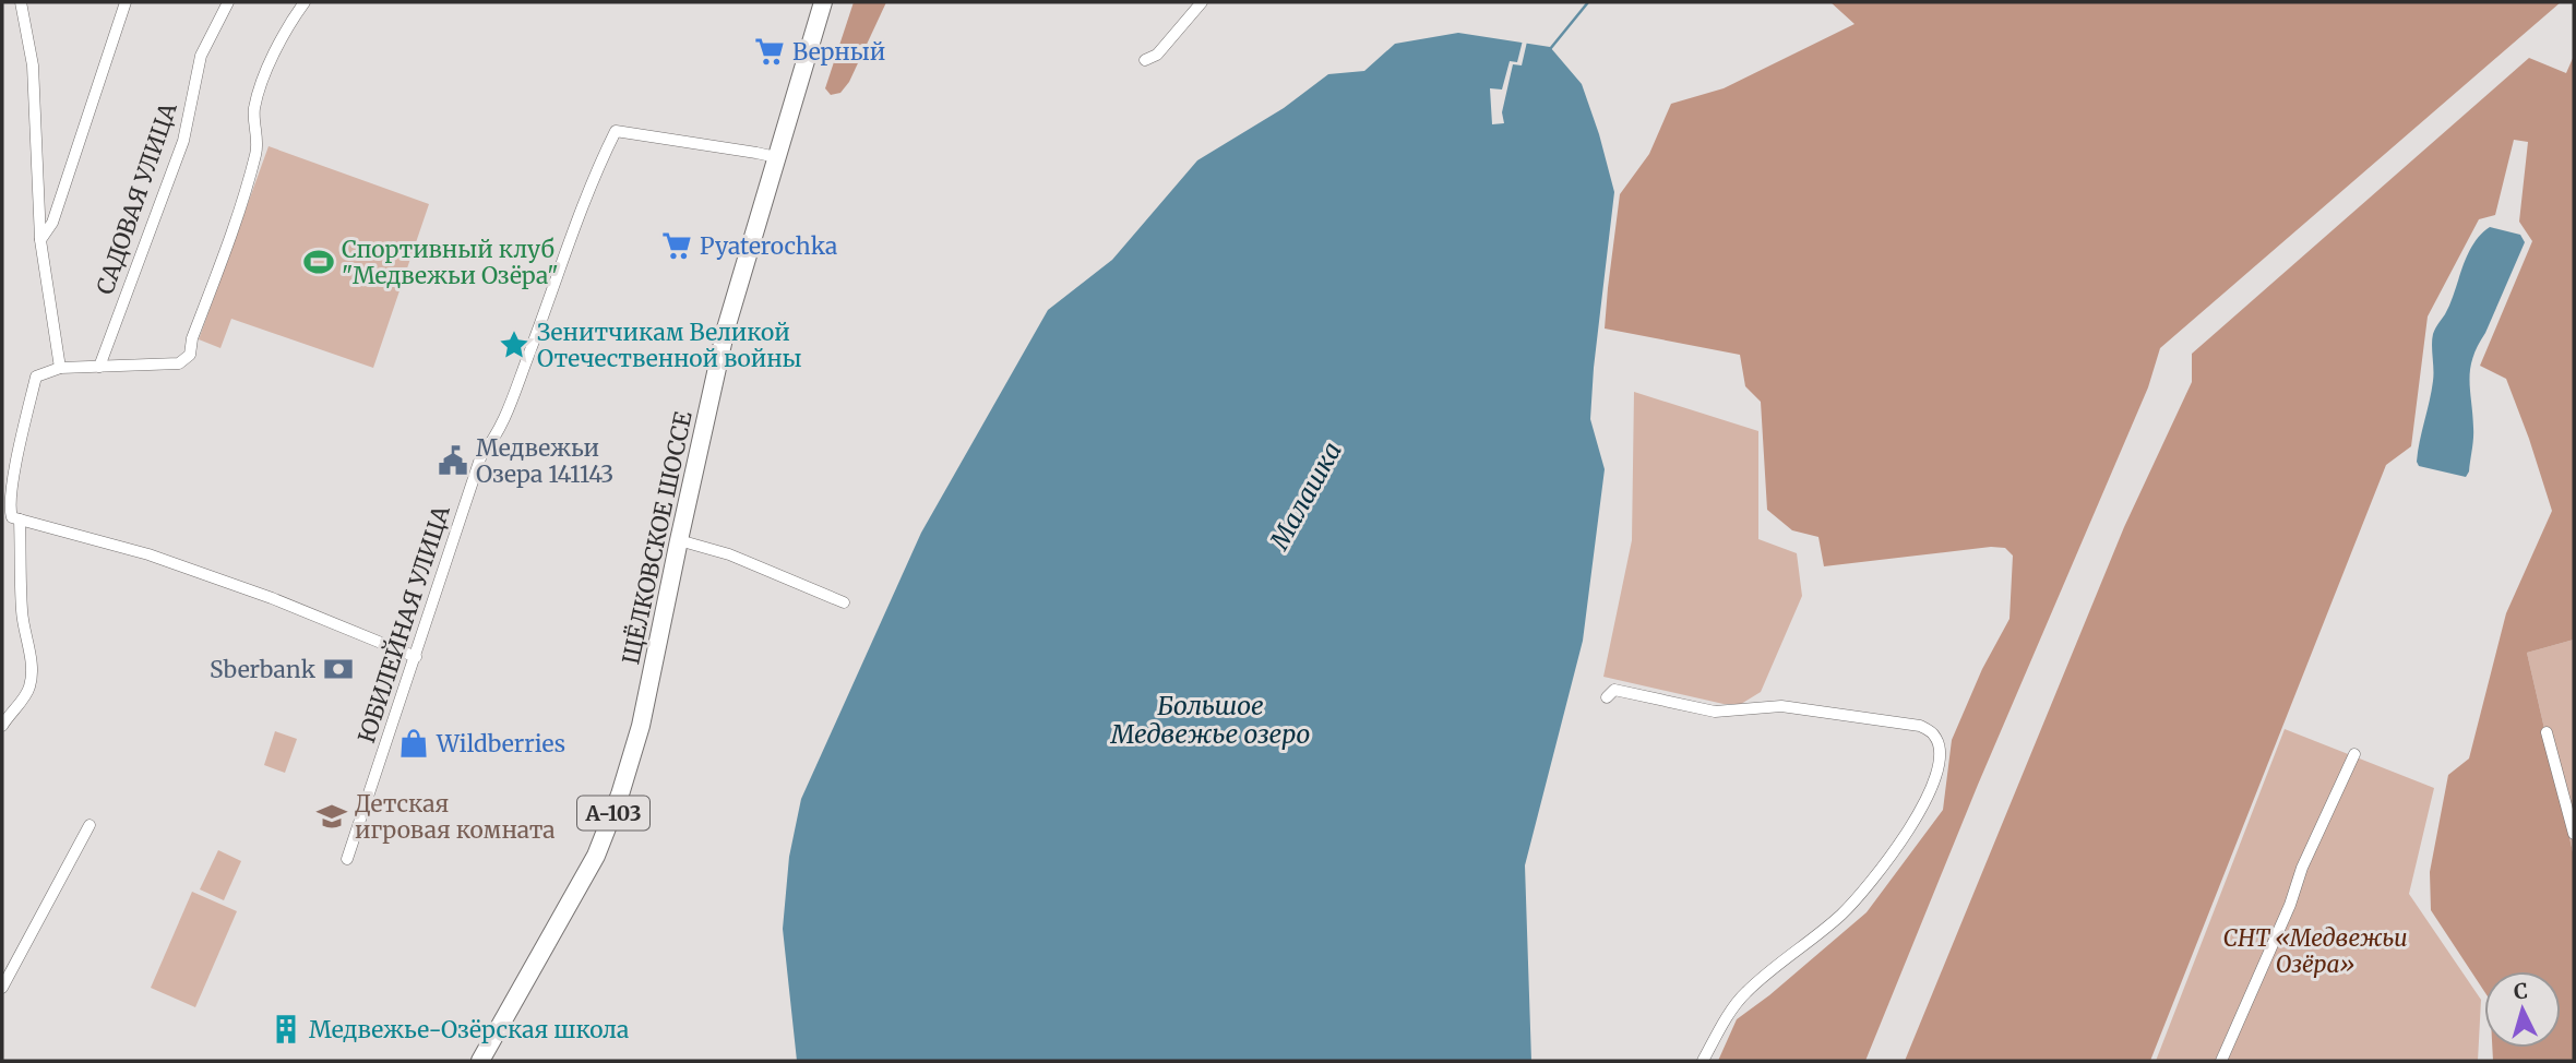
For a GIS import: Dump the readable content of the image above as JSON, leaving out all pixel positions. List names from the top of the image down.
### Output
{
  "streets": {
    "main road": ["ЩЁЛКОВСКОЕ ШОССЕ", "А-103"],
    "street": ["САДОВАЯ УЛИЦА", "ЮБИЛЕЙНАЯ УЛИЦА"]
  },
  "crossings": [
    ["ЩЁЛКОВСКОЕ ШОССЕ", "ЮБИЛЕЙНАЯ УЛИЦА"]
  ],
  "water": ["Малашка", "Большое Медвежье озеро"],
  "parks": ["СНТ «Медвежьи Озёра»"],
  "places": {
    "supermarket": ["Верный", "Pyaterochka"],
    "sports": ["Спортивный клуб \"Медвежьи Озёра\""],
    "place": ["Зенитчикам Великой Отечественной войны"],
    "public building": ["Медвежьи Озера 141143"],
    "bank": ["Sberbank"],
    "shop": ["Wildberries"],
    "school or university": ["Детская игровая комната"],
    "building": ["Медвежье-Озёрская школа"]
  },
  "north": "top"
}
